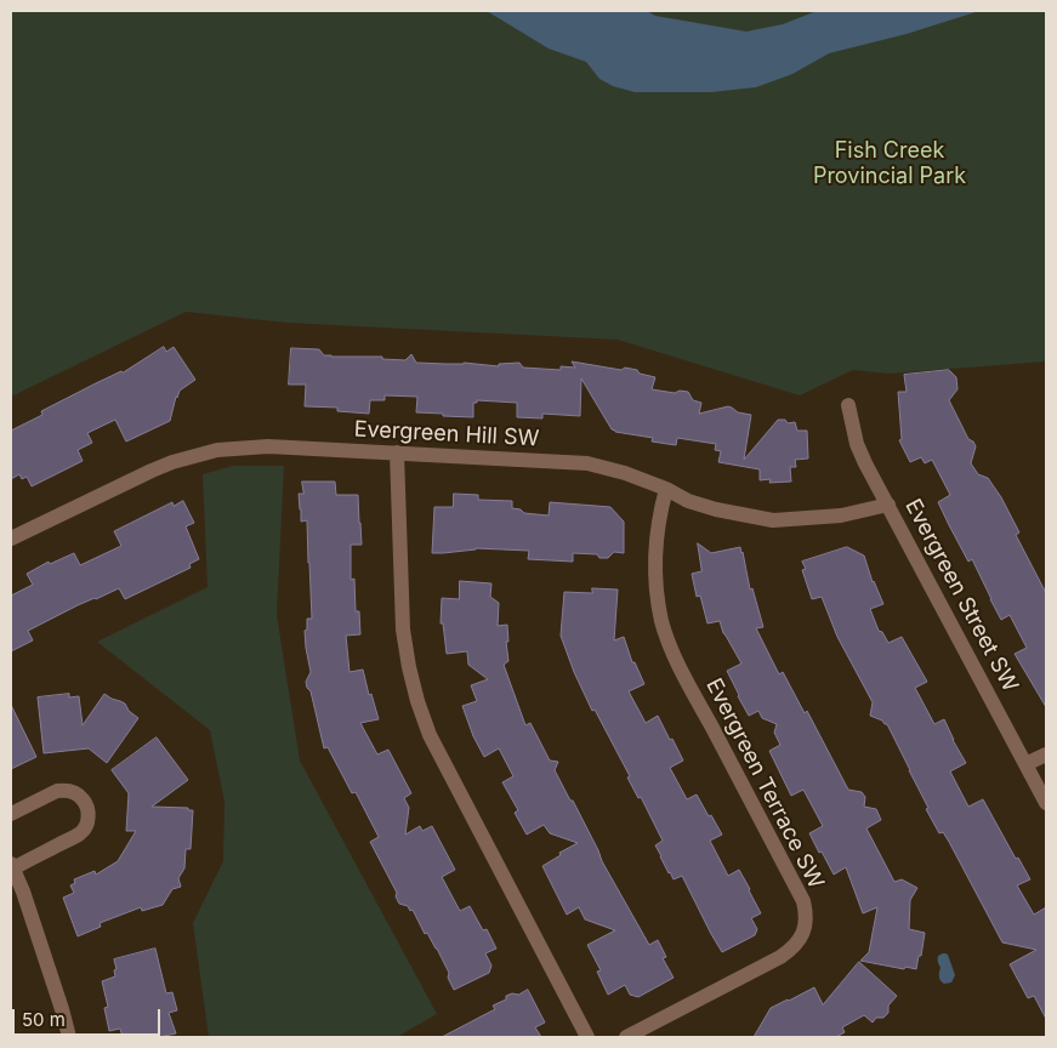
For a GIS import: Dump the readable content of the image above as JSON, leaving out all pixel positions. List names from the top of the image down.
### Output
{
  "streets": {
    "street": ["Evergreen Hill SW", "Evergreen Street SW", "Evergreen Terrace SW"]
  },
  "crossings": [
    ["Evergreen Hill SW", "Evergreen Street SW"],
    ["Evergreen Hill SW", "Evergreen Terrace SW"]
  ],
  "parks": ["Fish Creek Provincial Park"],
  "scale_bar": "50 m"
}
